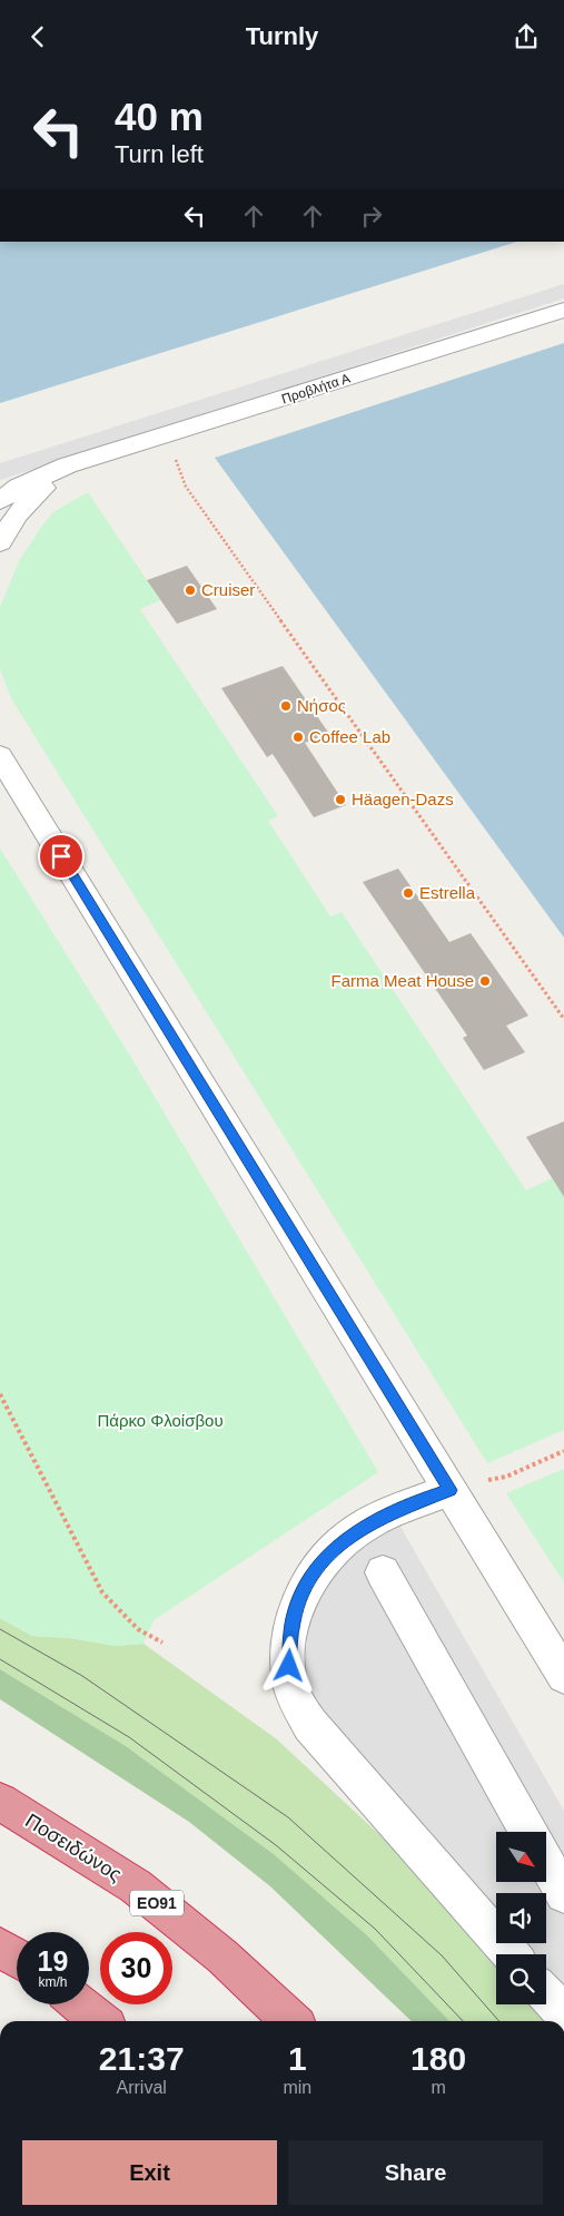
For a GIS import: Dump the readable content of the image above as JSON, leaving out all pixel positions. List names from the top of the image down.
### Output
{
  "streets": {
    "highway": ["Ποσειδώνος", "ΕΟ91"],
    "street": ["Προβλήτα Α"]
  },
  "parks": ["Πάρκο Φλοίσβου"],
  "places": [
    "Cruiser",
    "Νήσος",
    "Coffee Lab",
    "Häagen-Dazs",
    "Estrella",
    "Farma Meat House"
  ],
  "north": "bottom right",
  "page": {
    "header": "Turnly",
    "turn": ["40 m", "Turn left"],
    "speed": "19 km/h",
    "limit": "30",
    "eta": [
      "21:37",
      "Arrival",
      "1",
      "min",
      "180",
      "m"
    ],
    "buttons": ["Exit", "Share"]
  }
}
